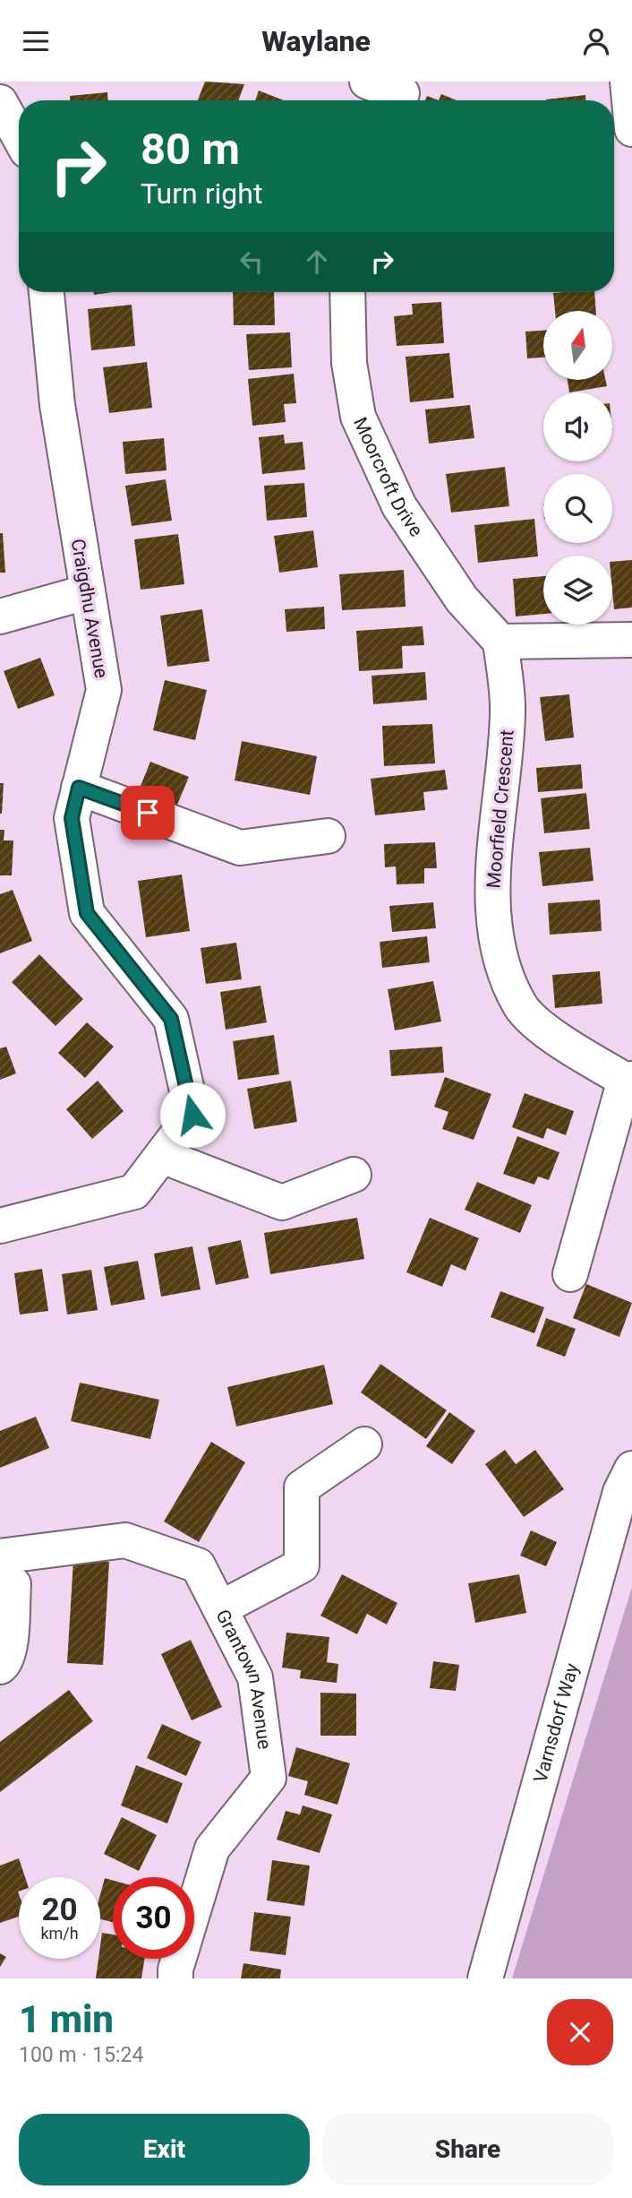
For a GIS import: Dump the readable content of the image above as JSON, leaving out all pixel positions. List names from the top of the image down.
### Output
{
  "streets": {
    "street": [
      "Moorcroft Drive",
      "Craigdhu Avenue",
      "Moorfield Crescent",
      "Grantown Avenue",
      "Varnsdorf Way"
    ]
  },
  "crossings": [
    ["Moorcroft Drive", "Moorfield Crescent"]
  ],
  "north": "top",
  "page": {
    "header": "Waylane",
    "turn": ["80 m", "Turn right"],
    "speed": "20 km/h",
    "limit": "30",
    "heading": ["1 min", "100 m · 15:24"],
    "buttons": ["Exit", "Share"]
  }
}
